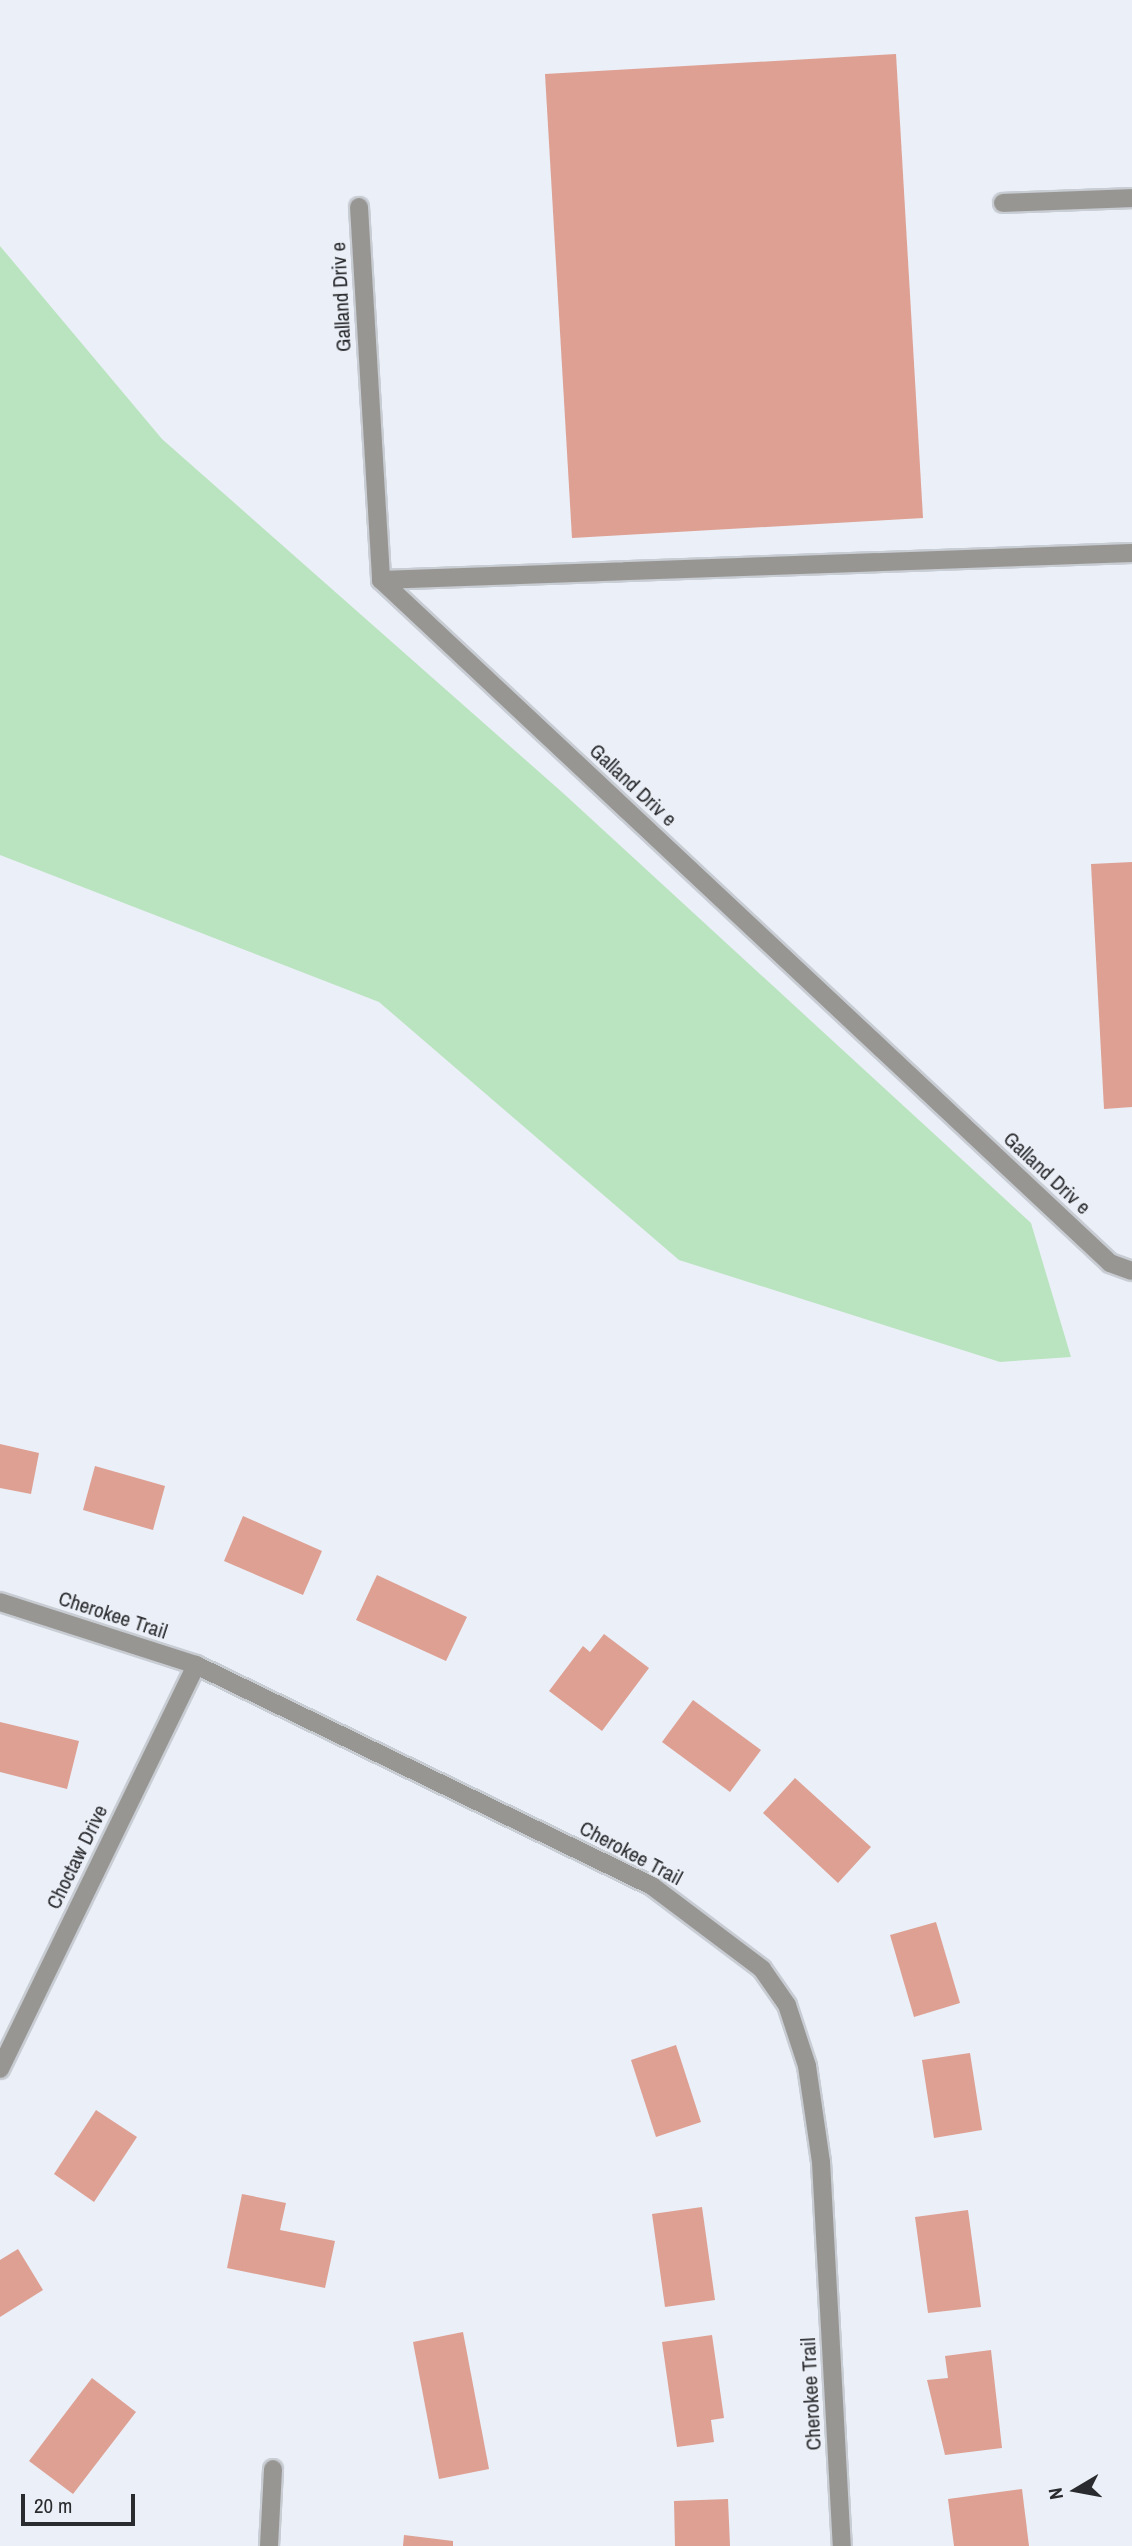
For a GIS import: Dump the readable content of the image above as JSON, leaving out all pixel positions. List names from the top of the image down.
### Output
{
  "streets": {
    "street": ["Galland Driv e", "Cherokee Trail", "Choctaw Drive"]
  },
  "crossings": [
    ["Cherokee Trail", "Choctaw Drive"]
  ],
  "scale_bar": "20 m",
  "north": "left"
}
